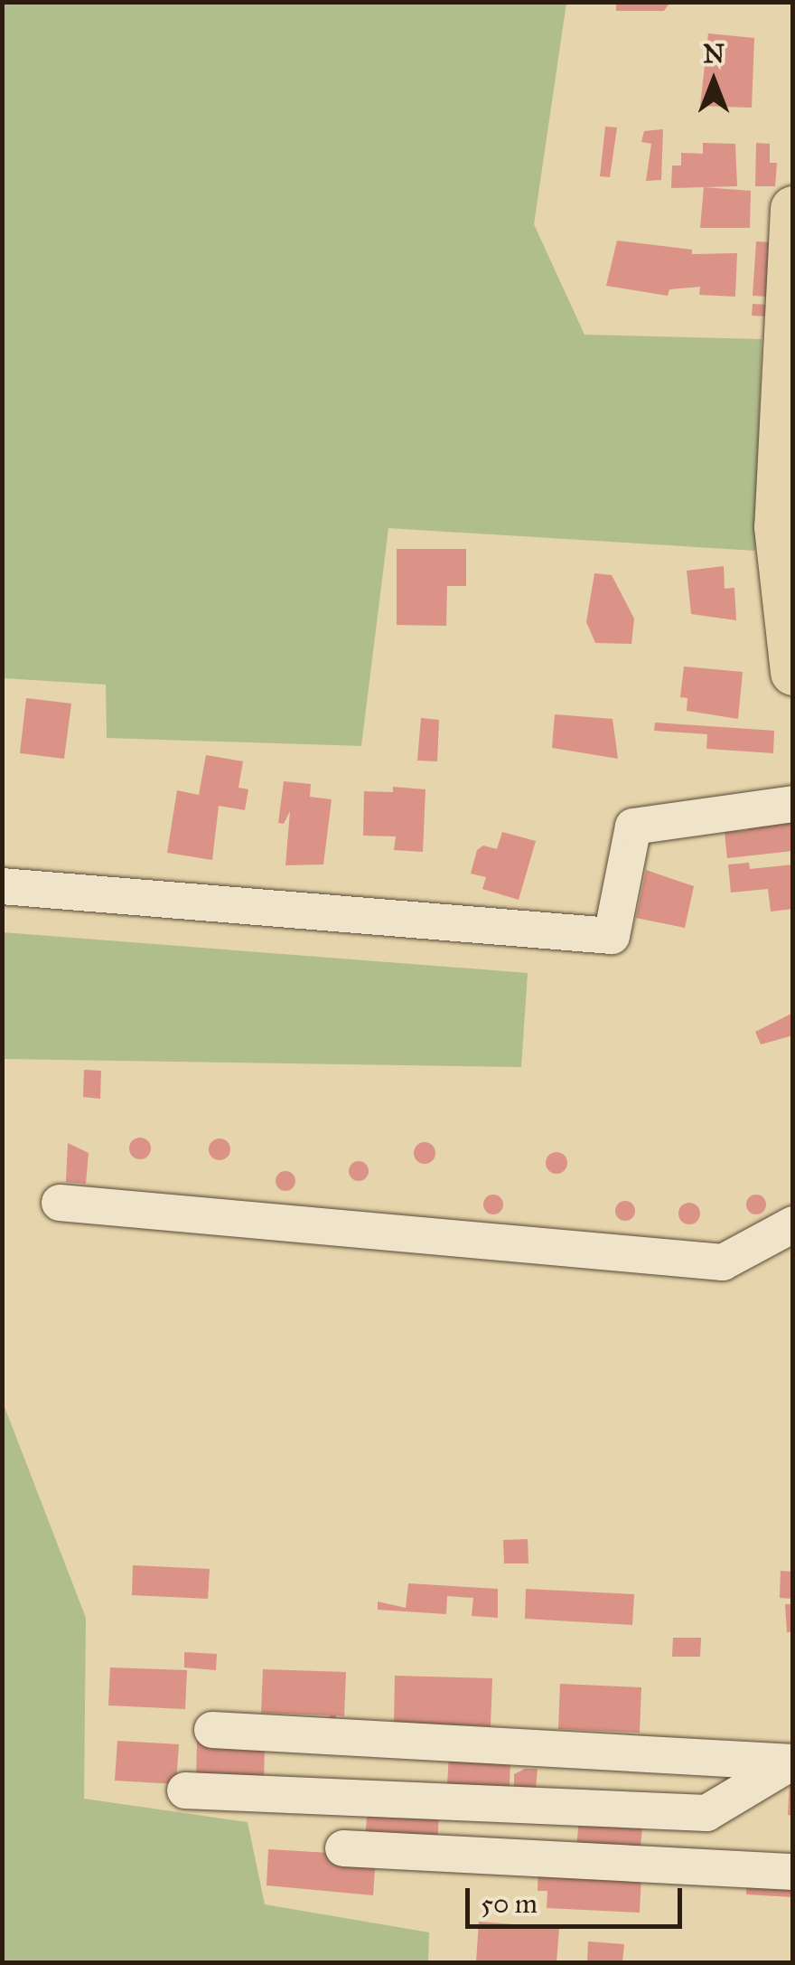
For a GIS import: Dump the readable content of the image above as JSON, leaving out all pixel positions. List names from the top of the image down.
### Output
{
  "scale_bar": "50 m",
  "north": "top"
}
